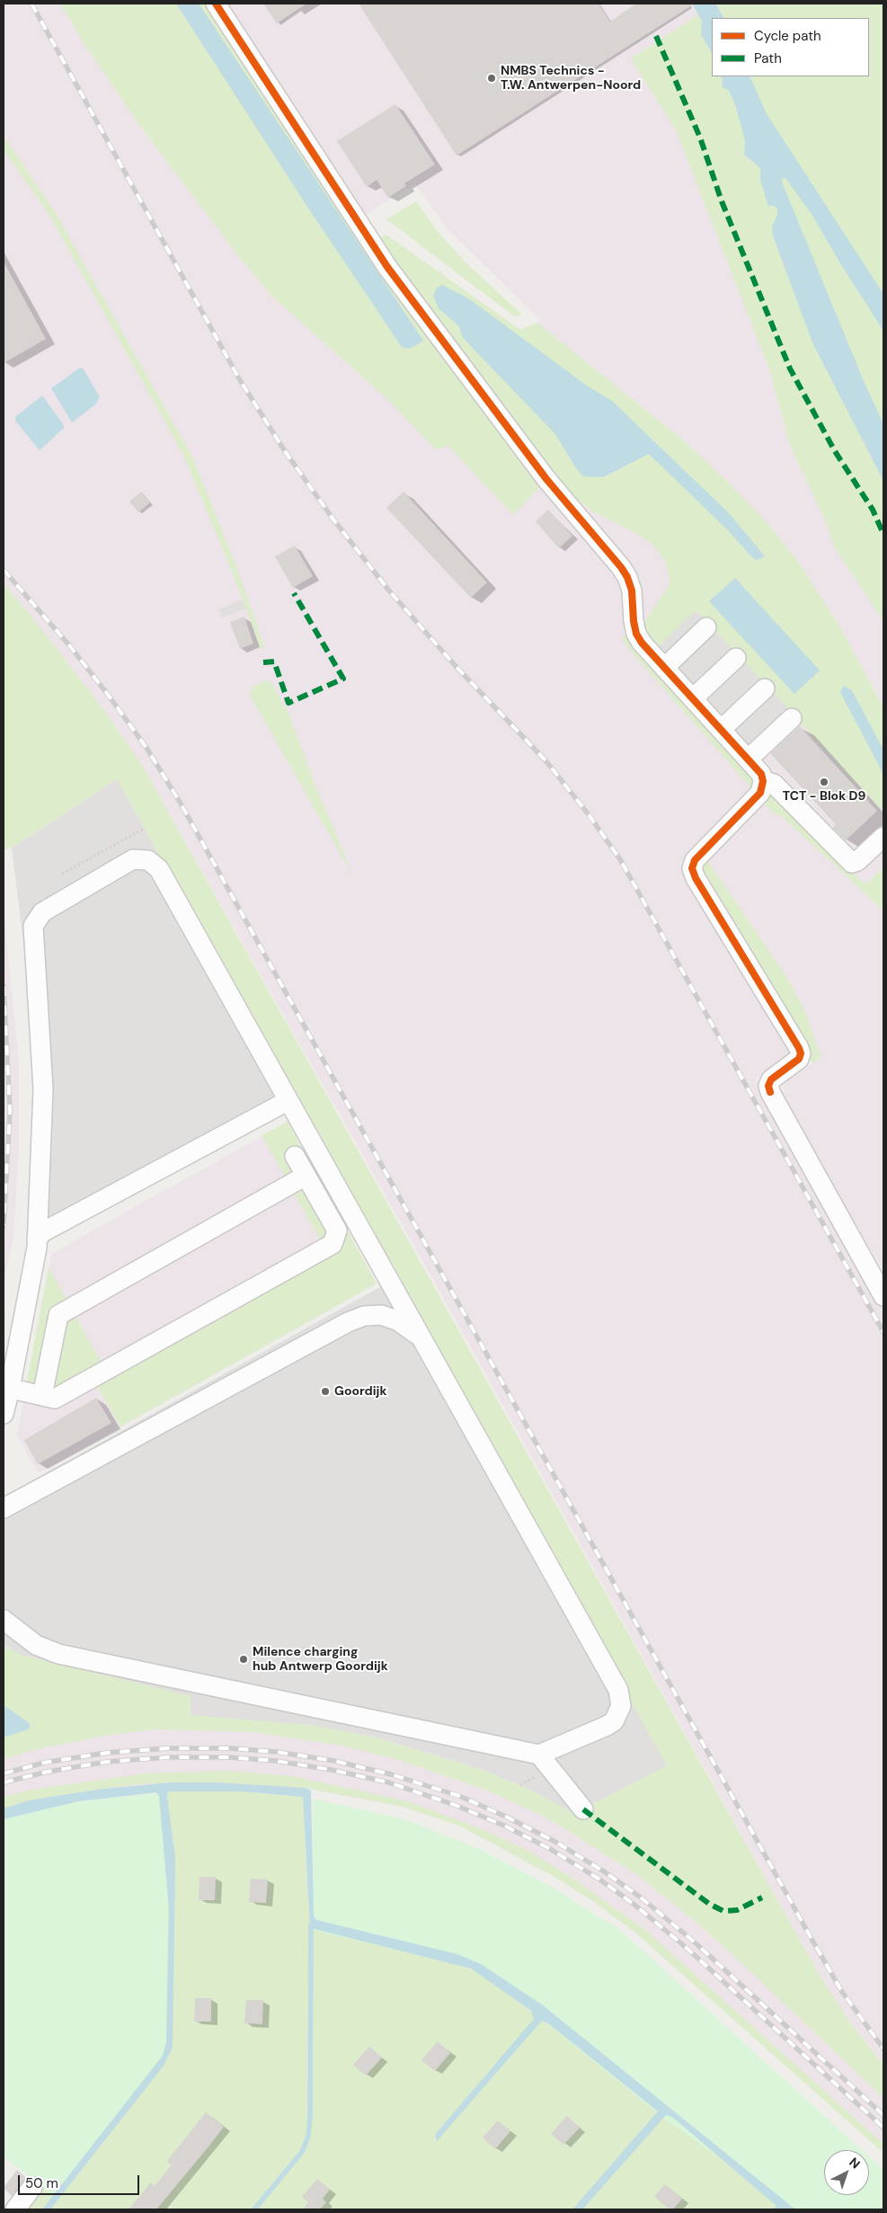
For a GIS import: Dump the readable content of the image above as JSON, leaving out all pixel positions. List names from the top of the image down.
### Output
{
  "places": [
    "NMBS Technics - T.W. Antwerpen-Noord",
    "TCT - Blok D9",
    "Goordijk",
    "Milence charging hub Antwerp Goordijk"
  ],
  "legend": ["Cycle path", "Path"],
  "scale_bar": "50 m",
  "north": "top right"
}
